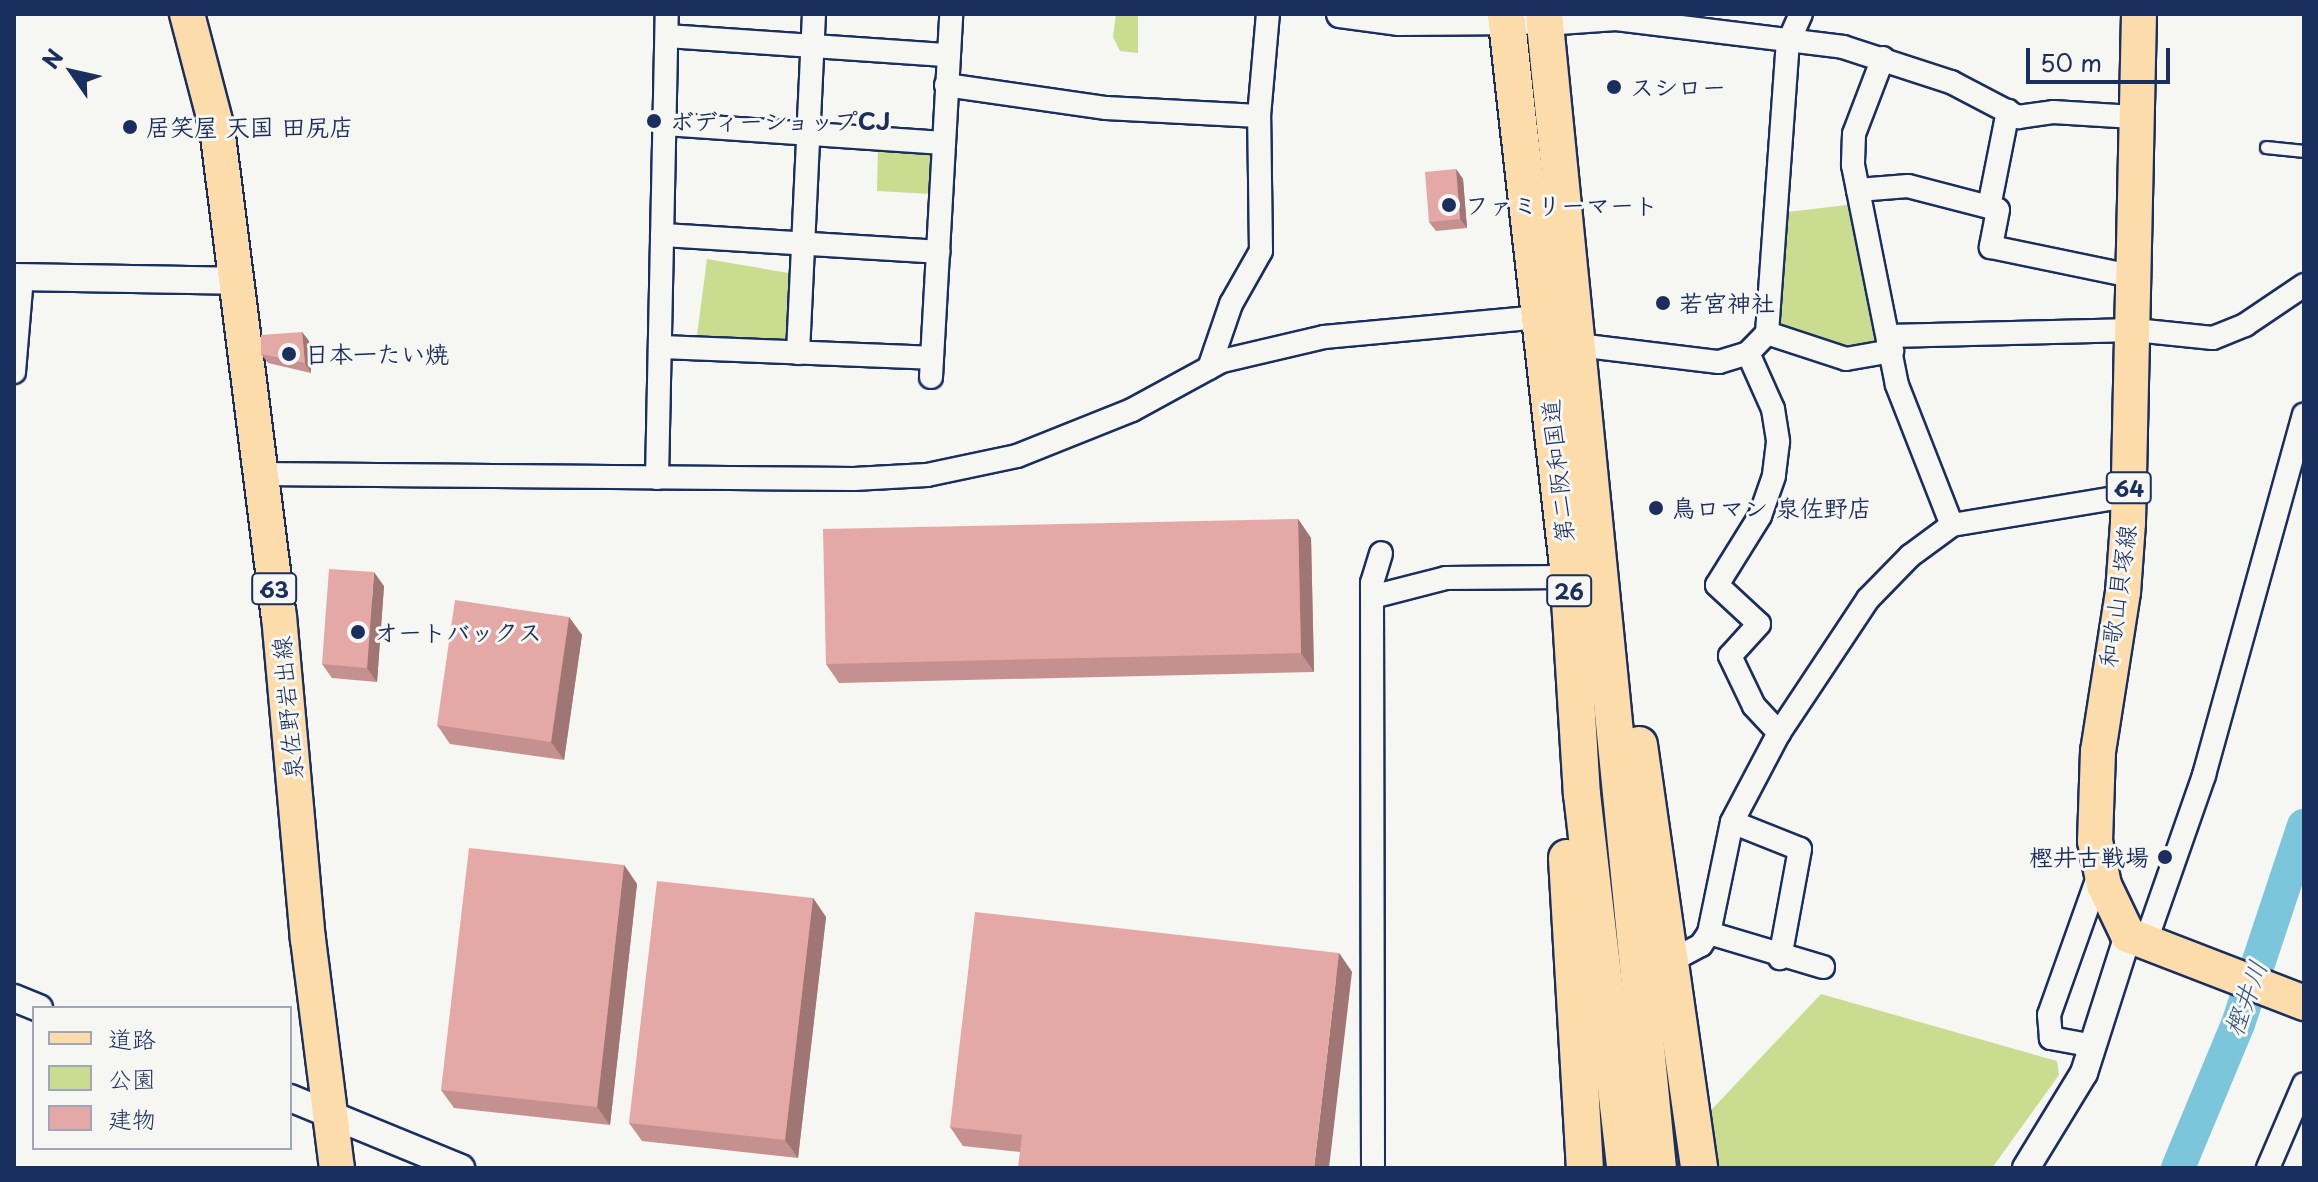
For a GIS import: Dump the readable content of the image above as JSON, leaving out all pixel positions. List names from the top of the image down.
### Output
{
  "streets": {
    "highway": ["第二阪和国道", "26"],
    "main road": [
      "64",
      "63",
      "和歌山貝塚線",
      "泉佐野岩出線"
    ]
  },
  "water": ["樫井川"],
  "places": [
    "スシロー",
    "ボディーショップCJ",
    "居笑屋 天国 田尻店",
    "ファミリーマート",
    "若宮神社",
    "日本一たい焼",
    "鳥ロマン 泉佐野店",
    "オートバックス",
    "樫井古戦場"
  ],
  "legend": ["道路", "公園", "建物"],
  "scale_bar": "50 m",
  "north": "top left"
}
